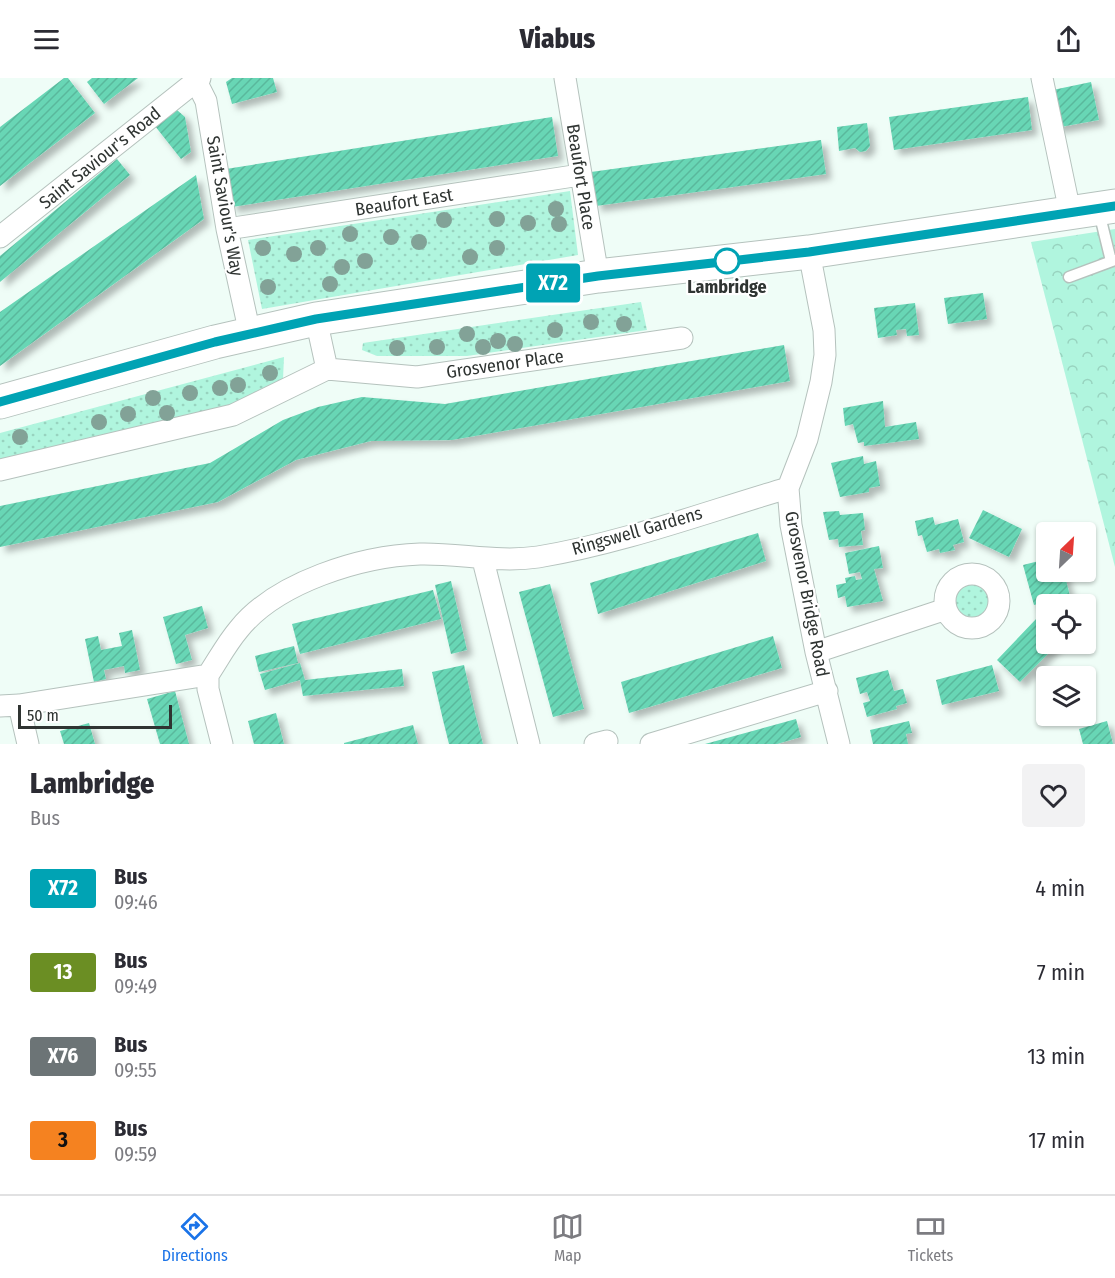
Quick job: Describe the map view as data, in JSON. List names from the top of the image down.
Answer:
{
  "streets": {
    "street": [
      "Saint Saviour's Road",
      "Beaufort Place",
      "Beaufort East",
      "Saint Saviour's Way",
      "Grosvenor Place",
      "Ringswell Gardens",
      "Grosvenor Bridge Road"
    ]
  },
  "crossings": [
    ["Saint Saviour's Road", "Saint Saviour's Way"],
    ["Beaufort Place", "Beaufort East"],
    ["Beaufort East", "Saint Saviour's Way"],
    ["Ringswell Gardens", "Grosvenor Bridge Road"]
  ],
  "places": ["Lambridge"],
  "lines": ["bus line X72"],
  "scale_bar": "50 m",
  "north": "top right",
  "page": {
    "header": "Viabus",
    "on_map": "X72",
    "scale": "50 m",
    "heading": ["Lambridge", "Bus"],
    "list": [
      {
        "mark": "X72",
        "name": "Bus",
        "note": "09:46",
        "value": "4 min"
      },
      {
        "mark": "13",
        "name": "Bus",
        "note": "09:49",
        "value": "7 min"
      },
      {
        "mark": "X76",
        "name": "Bus",
        "note": "09:55",
        "value": "13 min"
      },
      {
        "mark": "3",
        "name": "Bus",
        "note": "09:59",
        "value": "17 min"
      }
    ],
    "tabs": ["Directions", "Map", "Tickets"]
  }
}
